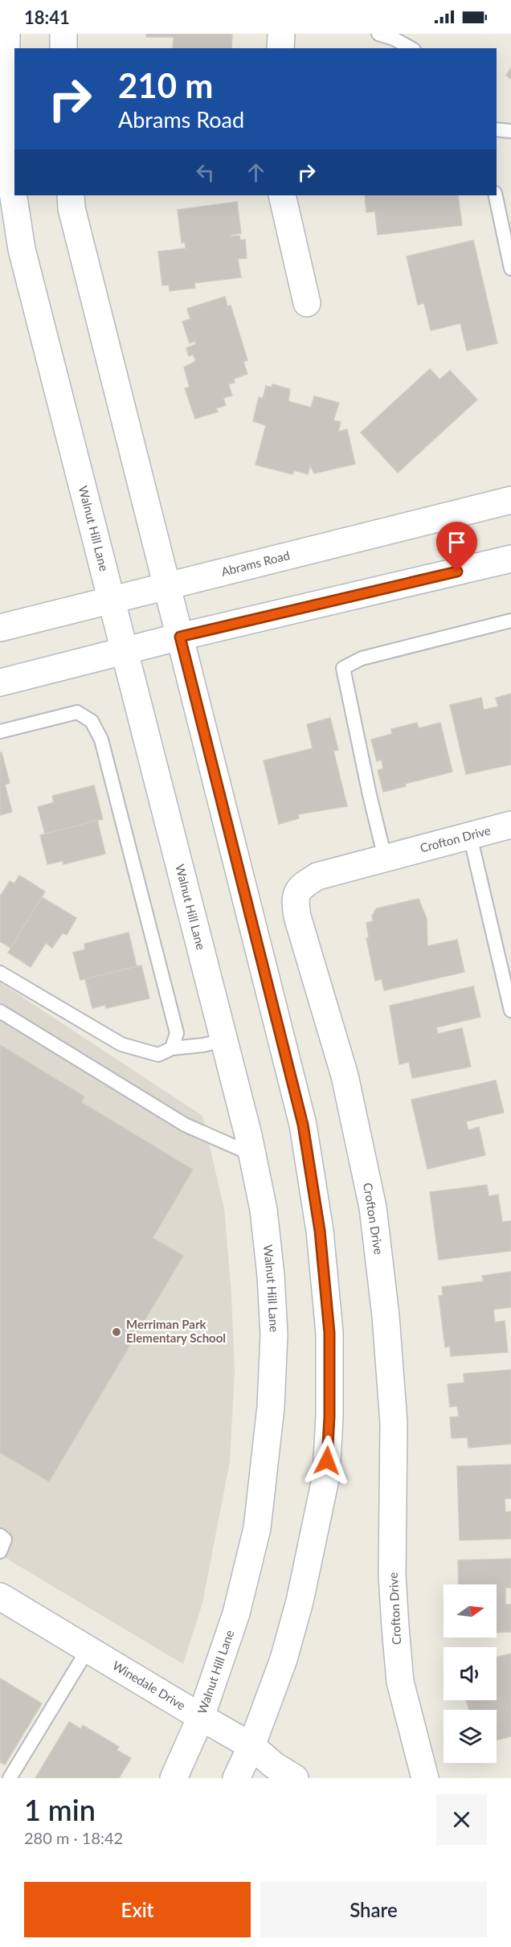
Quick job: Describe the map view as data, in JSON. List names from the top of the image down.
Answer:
{
  "streets": {
    "main road": [
      "Walnut Hill Lane",
      "Abrams Road",
      "Crofton Drive",
      "Winedale Drive"
    ]
  },
  "crossings": [
    ["Walnut Hill Lane", "Abrams Road"],
    ["Walnut Hill Lane", "Winedale Drive"]
  ],
  "places": ["Merriman Park Elementary School"],
  "north": "right",
  "page": {
    "status": "18:41",
    "turn": ["210 m", "Abrams Road"],
    "heading": ["1 min", "280 m · 18:42"],
    "buttons": ["Exit", "Share"]
  }
}
